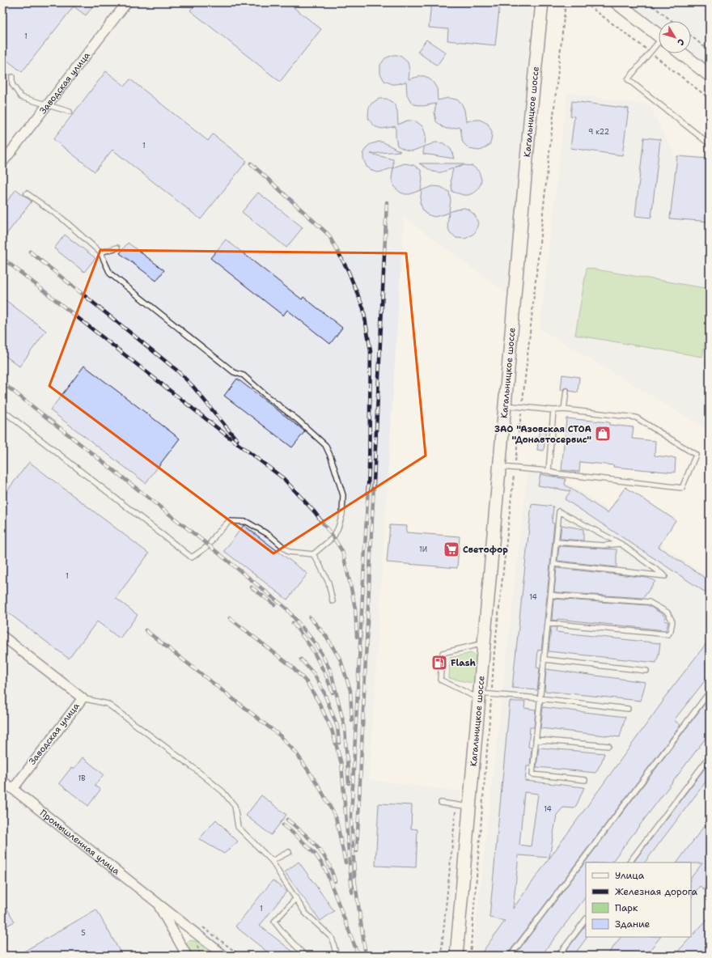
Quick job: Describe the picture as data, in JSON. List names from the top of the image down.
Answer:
{
  "streets": {
    "main road": ["Кагальницкое шоссе"],
    "street": ["Заводская улица", "Промышленная улица"]
  },
  "crossings": [
    ["Заводская улица", "Промышленная улица"]
  ],
  "places": {
    "shop": ["ЗАО \"Азовская СТОА \"Донавтосервис\""],
    "supermarket": ["Светофор"],
    "fuel station": ["Flash"]
  },
  "house_numbers": [
    "1",
    "9 к22",
    "1",
    "1И",
    "1",
    "14",
    "1В",
    "14",
    "1",
    "5"
  ],
  "legend": [
    "Улица",
    "Железная дорога",
    "Парк",
    "Здание"
  ],
  "north": "bottom right"
}
